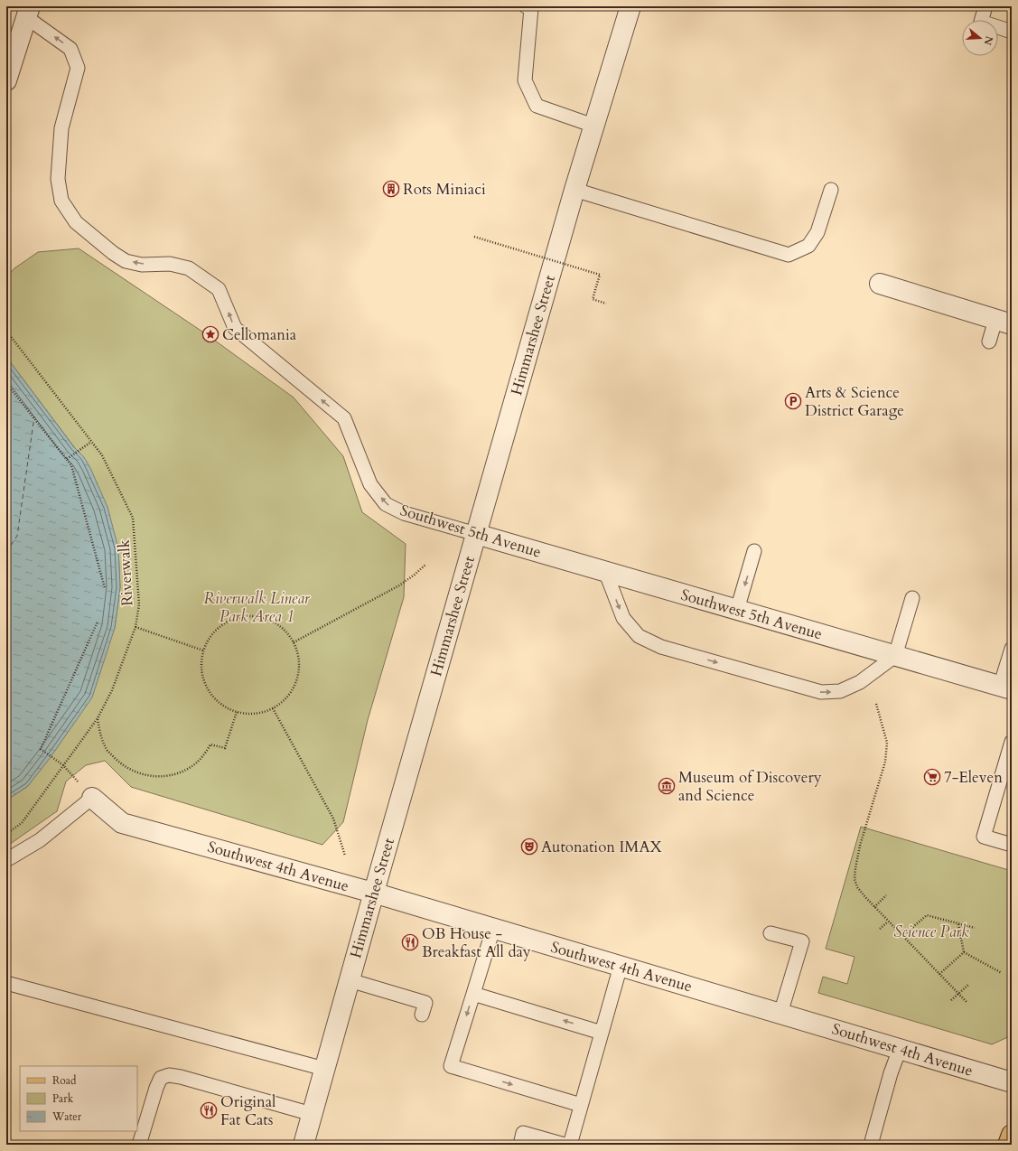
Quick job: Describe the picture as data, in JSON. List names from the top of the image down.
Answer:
{
  "streets": {
    "street": ["Himmarshee Street", "Southwest 5th Avenue", "Southwest 4th Avenue"],
    "path": ["Riverwalk"]
  },
  "crossings": [
    ["Himmarshee Street", "Southwest 5th Avenue"],
    ["Himmarshee Street", "Southwest 4th Avenue"]
  ],
  "one_way": ["Southwest 5th Avenue"],
  "parks": ["Riverwalk Linear Park Area 1", "Science Park"],
  "places": {
    "building": ["Rots Miniaci"],
    "place": ["Cellomania"],
    "parking": ["Arts & Science District Garage"],
    "supermarket": ["7-Eleven"],
    "museum": ["Museum of Discovery and Science"],
    "theatre": ["Autonation IMAX"],
    "restaurant": ["OB House - Breakfast All day", "Original Fat Cats"]
  },
  "legend": ["Road", "Park", "Water"],
  "north": "right"
}
